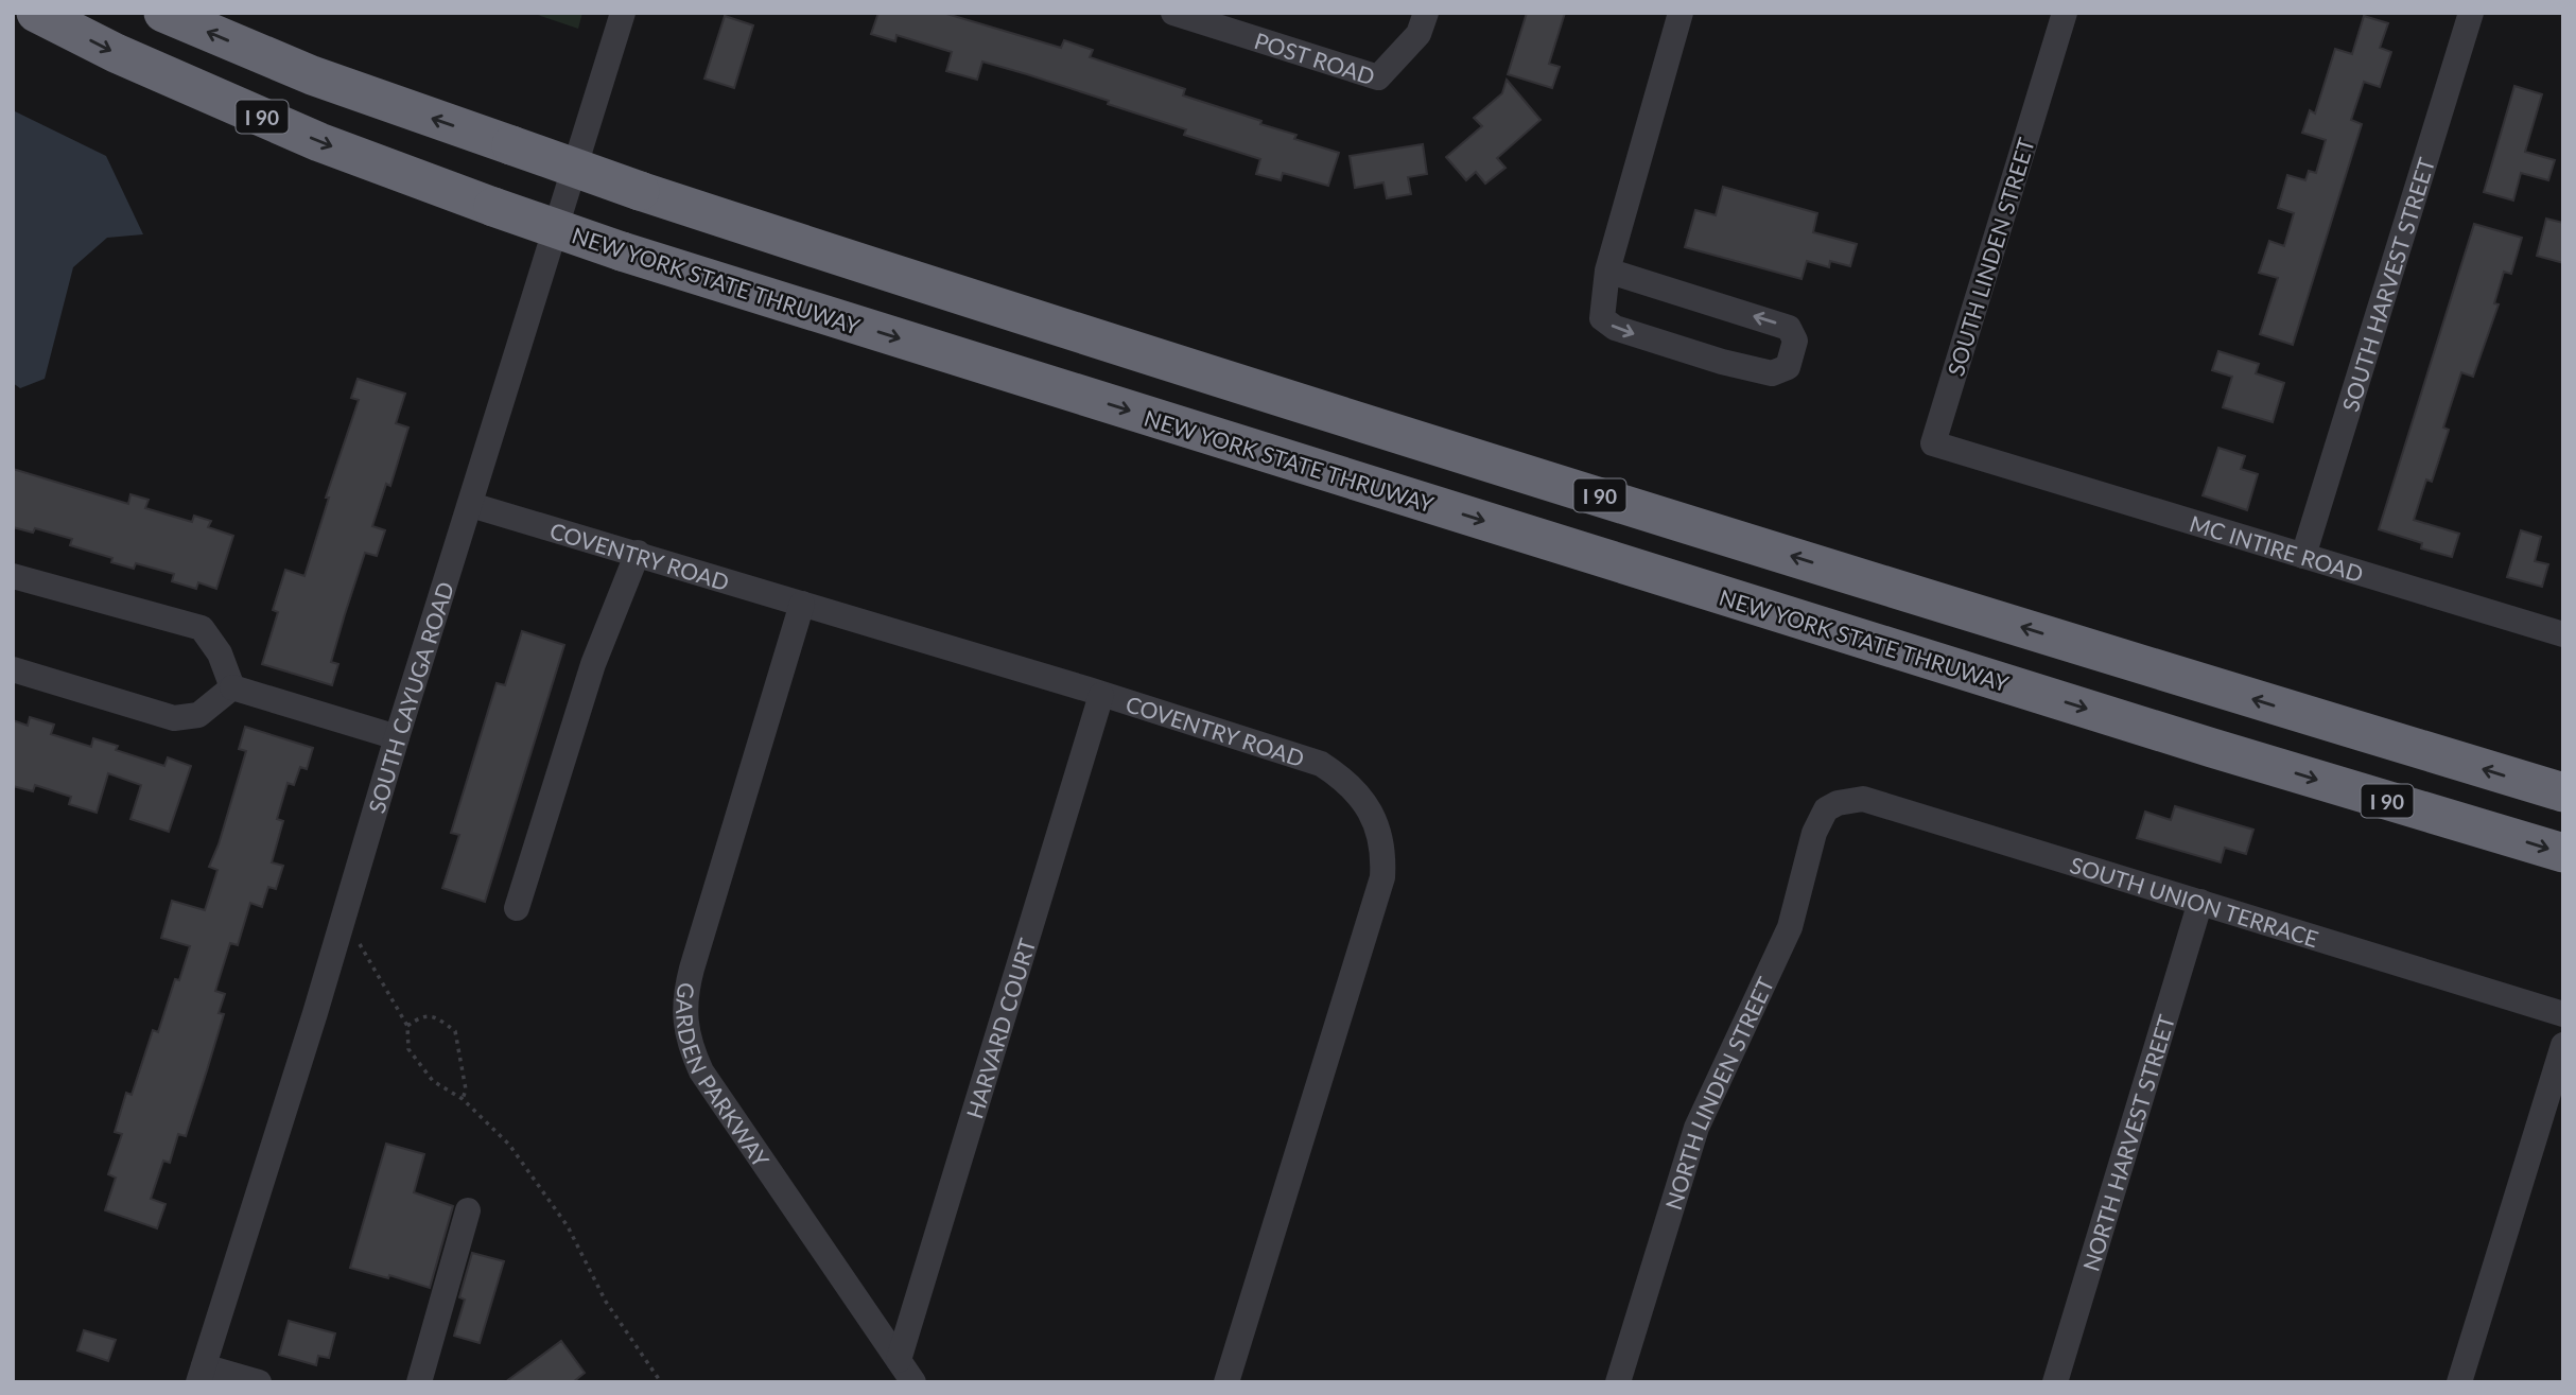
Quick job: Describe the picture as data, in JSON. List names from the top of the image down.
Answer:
{
  "streets": {
    "highway": ["I 90", "NEW YORK STATE THRUWAY"],
    "street": [
      "POST ROAD",
      "SOUTH LINDEN STREET",
      "SOUTH HARVEST STREET",
      "MC INTIRE ROAD",
      "COVENTRY ROAD",
      "SOUTH CAYUGA ROAD",
      "SOUTH UNION TERRACE",
      "HARVARD COURT",
      "GARDEN PARKWAY",
      "NORTH LINDEN STREET",
      "NORTH HARVEST STREET"
    ]
  },
  "crossings": [
    ["SOUTH LINDEN STREET", "MC INTIRE ROAD"],
    ["SOUTH HARVEST STREET", "MC INTIRE ROAD"],
    ["COVENTRY ROAD", "SOUTH CAYUGA ROAD"],
    ["COVENTRY ROAD", "HARVARD COURT"],
    ["COVENTRY ROAD", "GARDEN PARKWAY"],
    ["SOUTH UNION TERRACE", "NORTH LINDEN STREET"],
    ["SOUTH UNION TERRACE", "NORTH HARVEST STREET"],
    ["HARVARD COURT", "GARDEN PARKWAY"]
  ]
}
